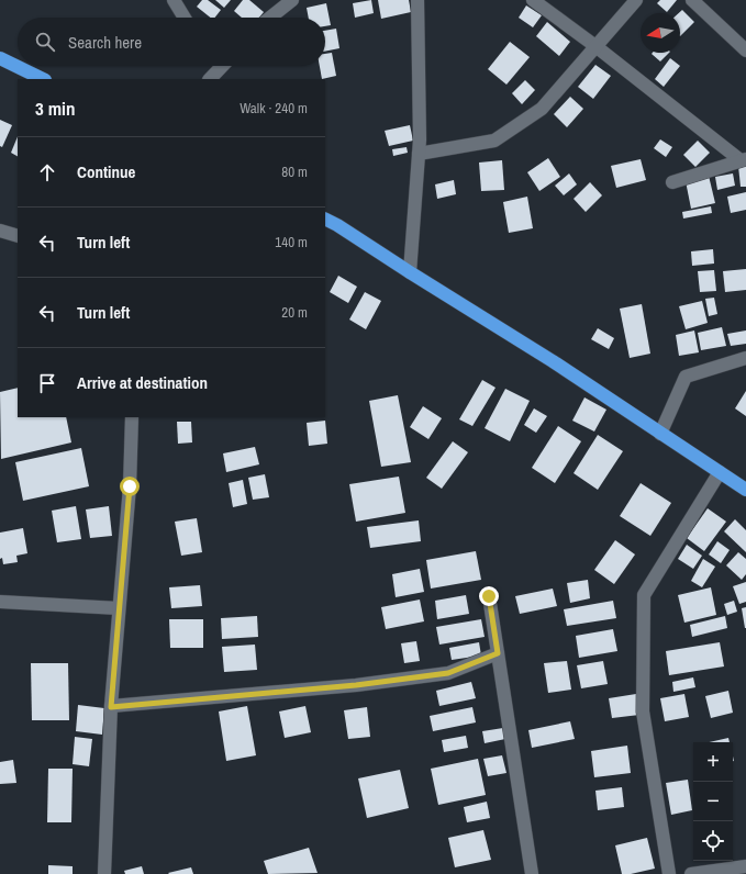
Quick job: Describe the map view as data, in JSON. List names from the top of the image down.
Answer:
{
  "north": "left",
  "page": {
    "search": "Search here",
    "heading": ["3 min", "Walk · 240 m"],
    "list": [
      ["Continue", "80 m"],
      ["Turn left", "140 m"],
      ["Turn left", "20 m"],
      "Arrive at destination"
    ],
    "map_buttons": ["+", "−"]
  }
}
